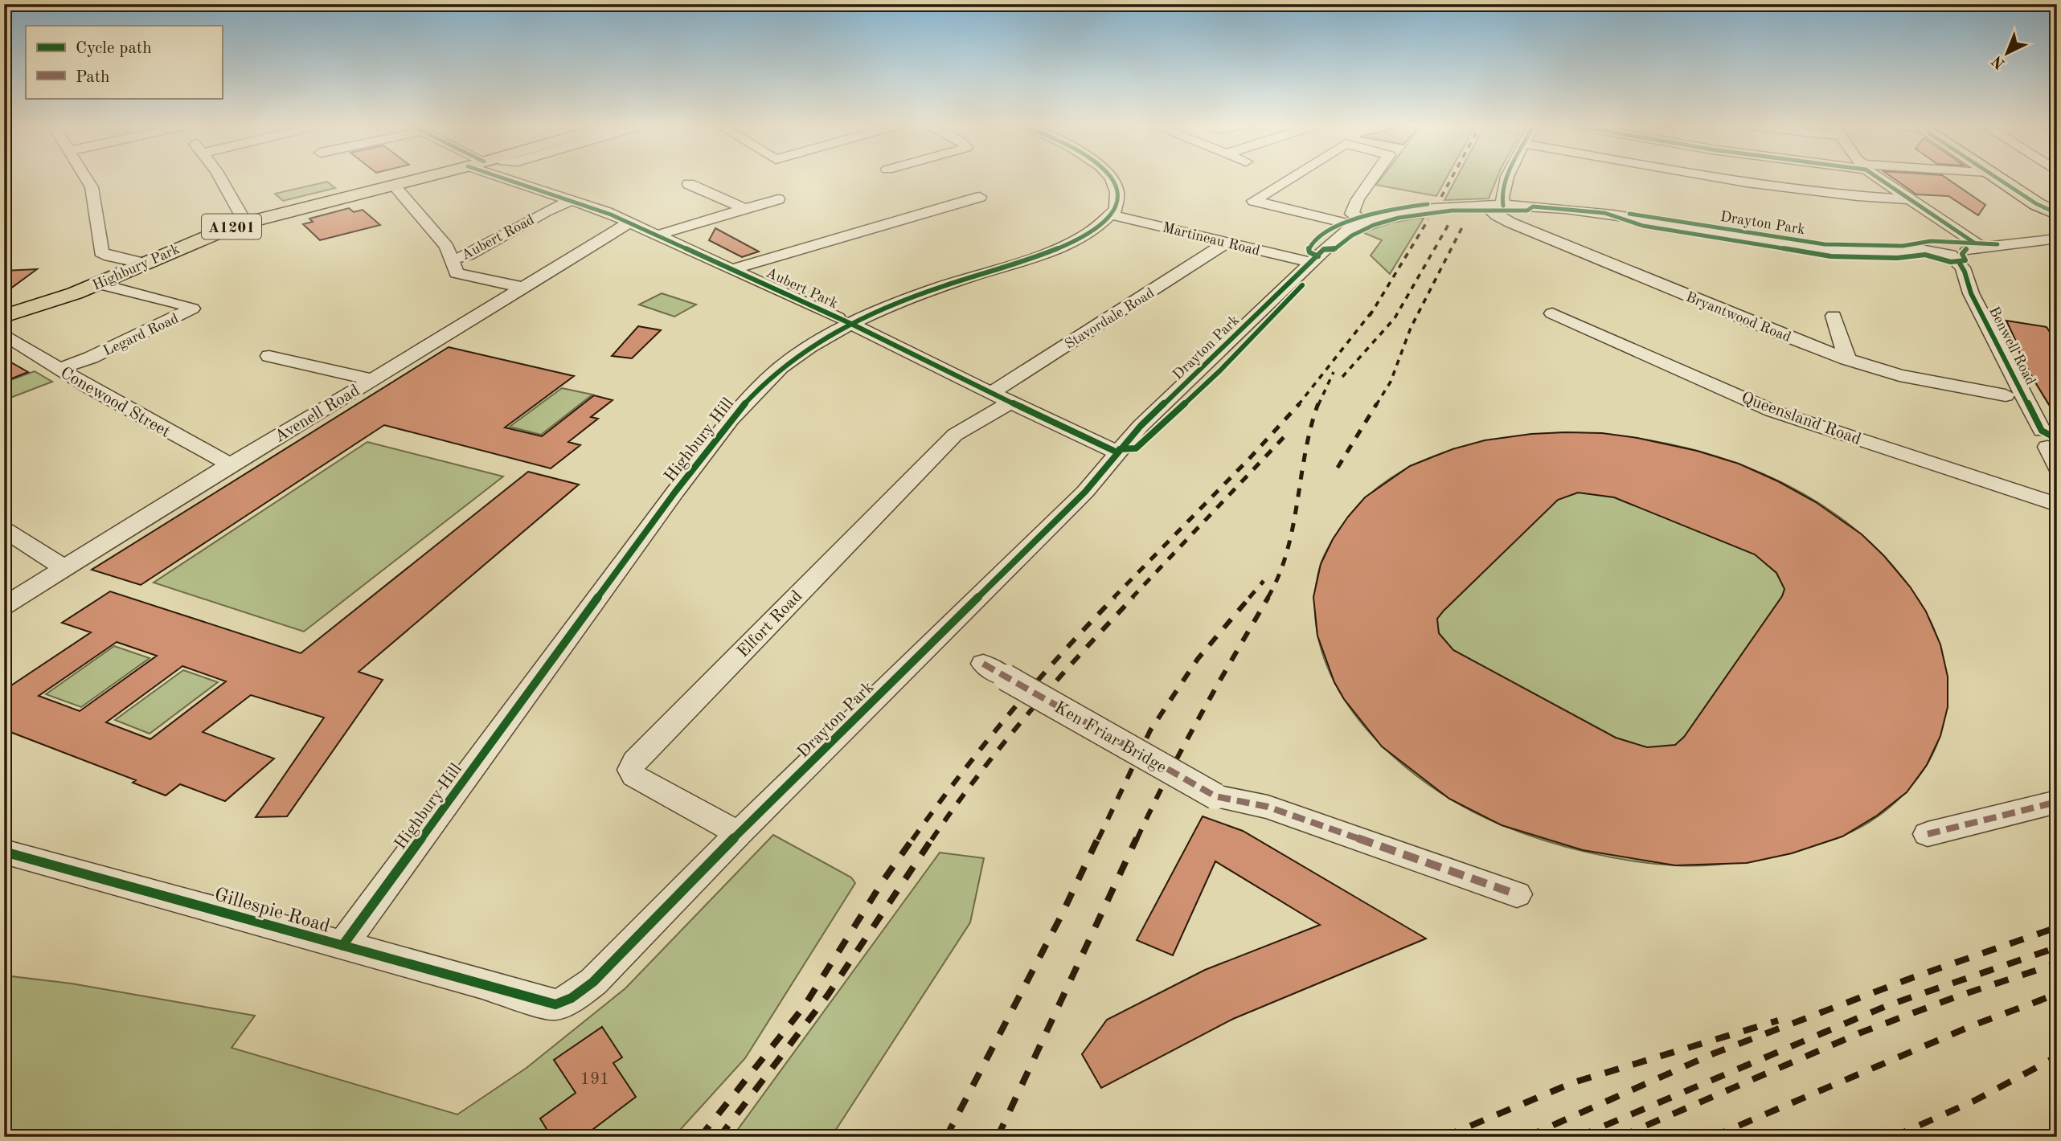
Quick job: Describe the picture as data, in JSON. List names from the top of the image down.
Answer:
{
  "streets": {
    "main road": ["A1201", "Highbury Park"],
    "street": [
      "Drayton Park",
      "Aubert Road",
      "Martineau Road",
      "Aubert Park",
      "Bryantwood Road",
      "Stavordale Road",
      "Legard Road",
      "Benwell Road",
      "Conewood Street",
      "Avenell Road",
      "Queensland Road",
      "Highbury Hill",
      "Elfort Road",
      "Ken Friar Bridge",
      "Gillespie Road"
    ]
  },
  "crossings": [
    ["Drayton Park", "Martineau Road"],
    ["Drayton Park", "Aubert Park"],
    ["Drayton Park", "Bryantwood Road"],
    ["Drayton Park", "Benwell Road"],
    ["Drayton Park", "Elfort Road"],
    ["Drayton Park", "Gillespie Road"],
    ["Aubert Road", "Aubert Park"],
    ["Martineau Road", "Stavordale Road"],
    ["Martineau Road", "Highbury Hill"],
    ["Highbury Park", "Legard Road"],
    ["Aubert Park", "Stavordale Road"],
    ["Aubert Park", "Avenell Road"],
    ["Aubert Park", "Highbury Hill"],
    ["Aubert Park", "Elfort Road"],
    ["Stavordale Road", "Elfort Road"],
    ["Legard Road", "Conewood Street"],
    ["Conewood Street", "Avenell Road"],
    ["Highbury Hill", "Gillespie Road"]
  ],
  "house_numbers": ["191"],
  "legend": ["Cycle path", "Path"],
  "north": "bottom left"
}
